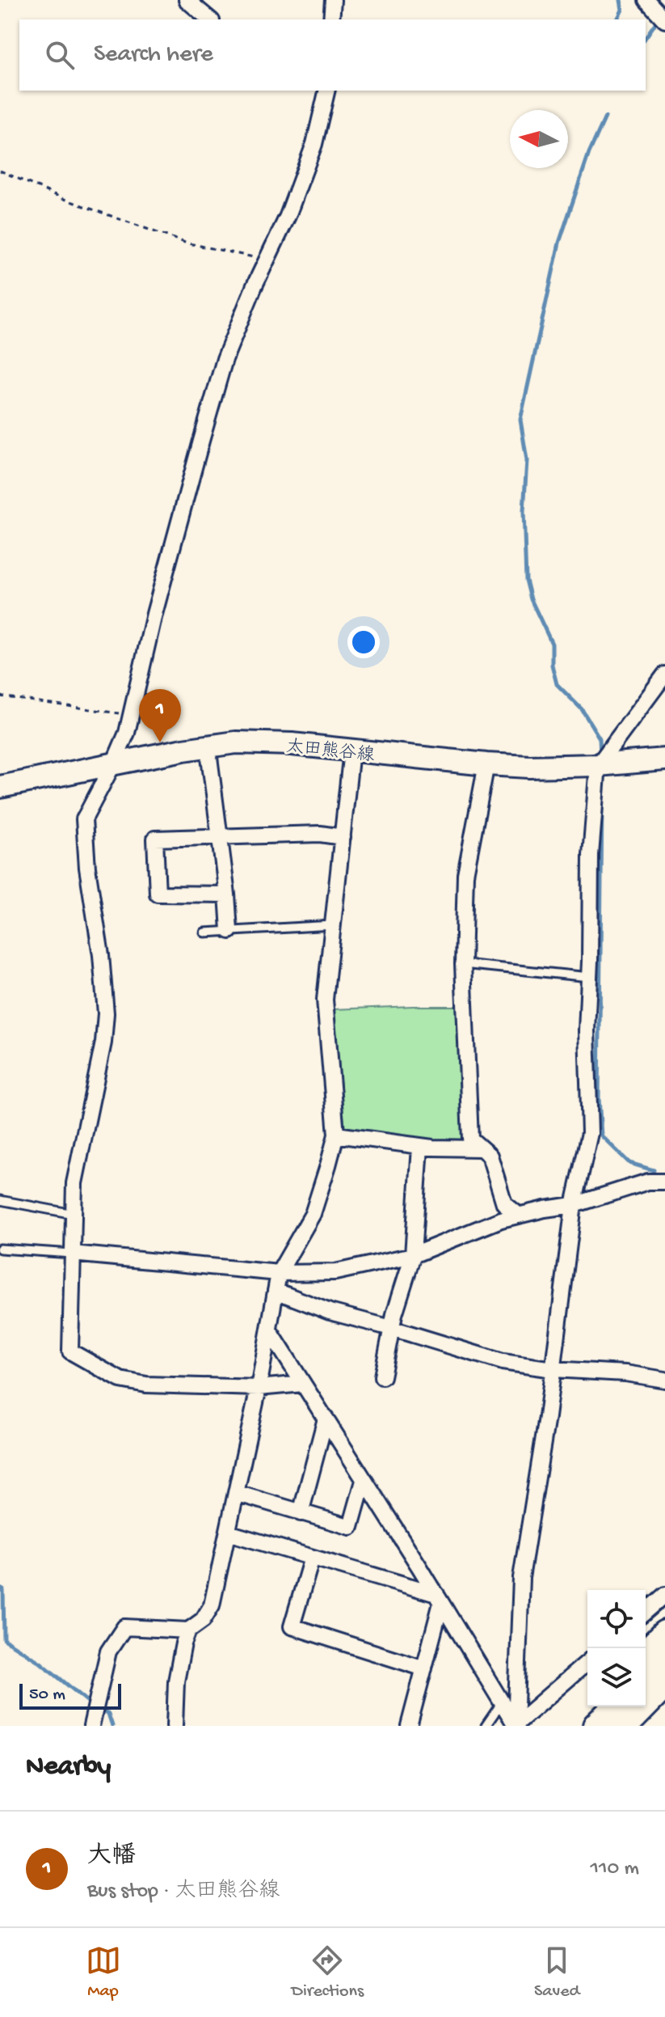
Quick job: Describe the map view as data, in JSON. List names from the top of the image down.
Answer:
{
  "streets": {
    "main road": ["太田熊谷線"]
  },
  "scale_bar": "50 m",
  "north": "left",
  "page": {
    "search": "Search here",
    "pins": "1",
    "scale": "50 m",
    "heading": "Nearby",
    "list": [
      {
        "mark": "1",
        "name": "大幡",
        "note": "Bus stop · 太田熊谷線",
        "value": "110 m"
      }
    ],
    "nav": ["Map", "Directions", "Saved"]
  }
}
